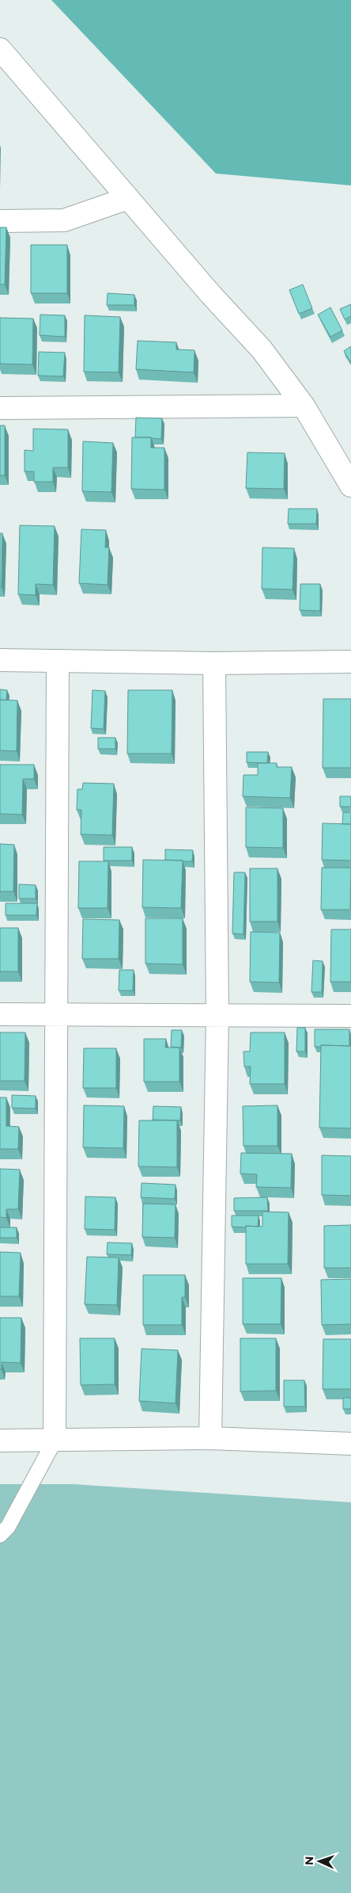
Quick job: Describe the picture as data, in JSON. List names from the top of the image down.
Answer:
{
  "north": "left"
}
